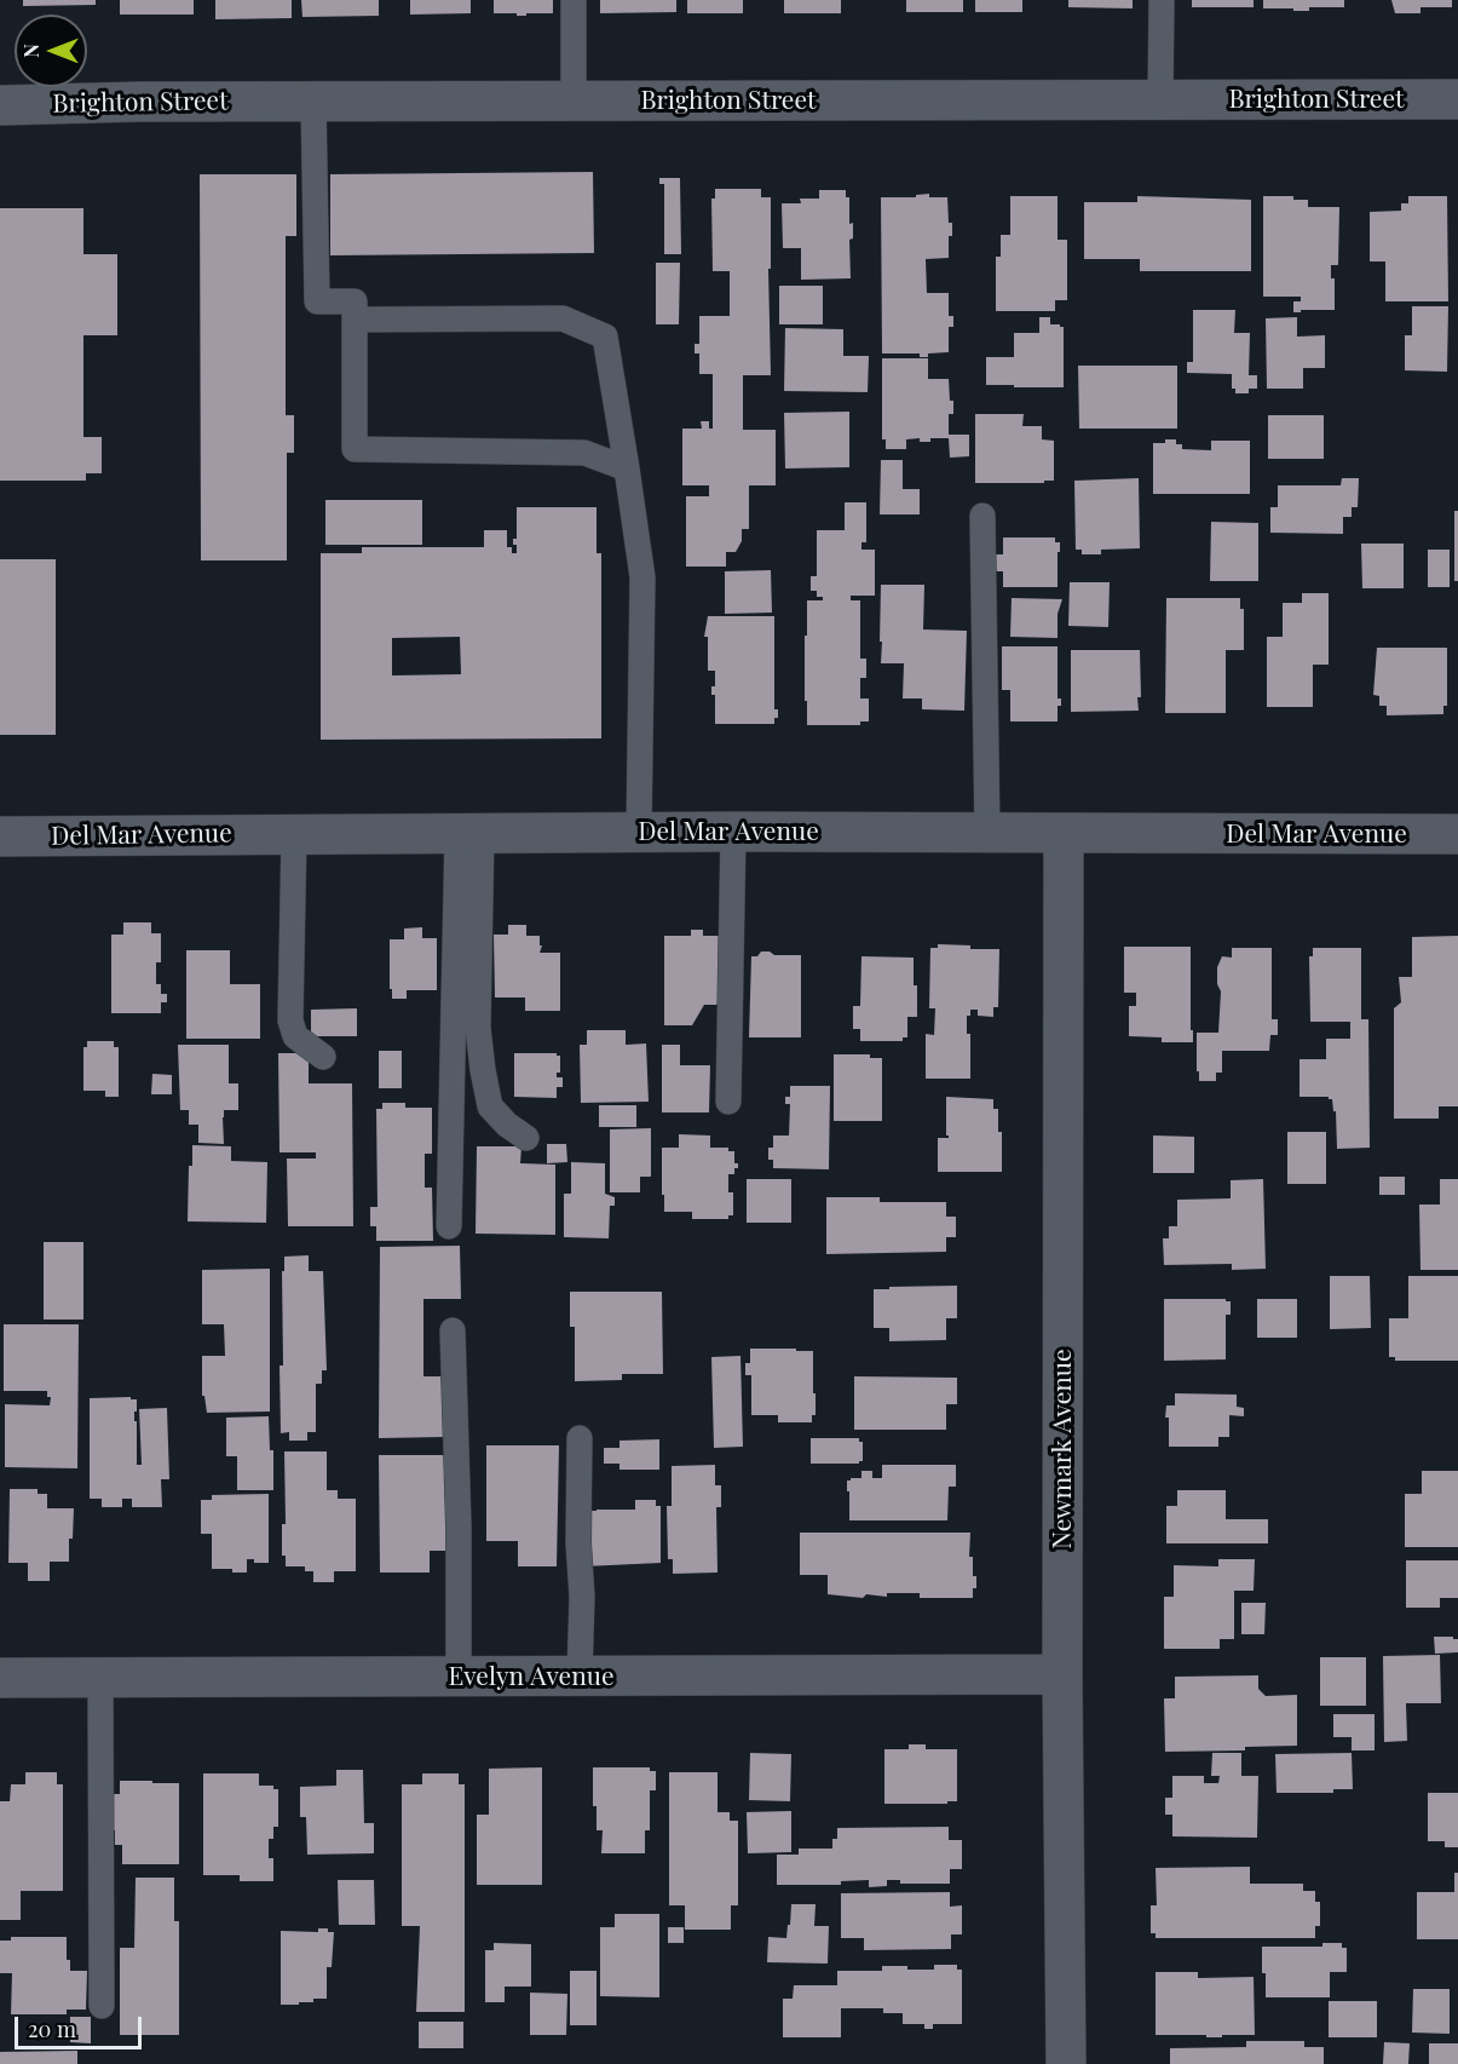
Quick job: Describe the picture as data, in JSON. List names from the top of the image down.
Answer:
{
  "streets": {
    "street": [
      "Brighton Street",
      "Del Mar Avenue",
      "Newmark Avenue",
      "Evelyn Avenue"
    ]
  },
  "crossings": [
    ["Del Mar Avenue", "Newmark Avenue"],
    ["Newmark Avenue", "Evelyn Avenue"]
  ],
  "scale_bar": "20 m",
  "north": "left"
}
